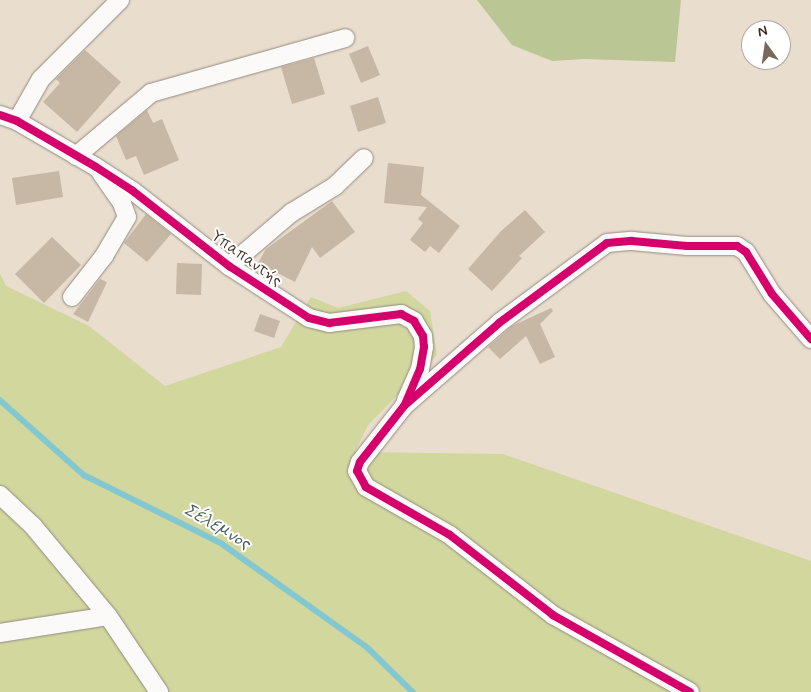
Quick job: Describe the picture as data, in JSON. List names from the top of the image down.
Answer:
{
  "streets": {
    "street": ["Υπαπαντής"]
  },
  "water": ["Σέλεμνος"],
  "north": "top"
}
